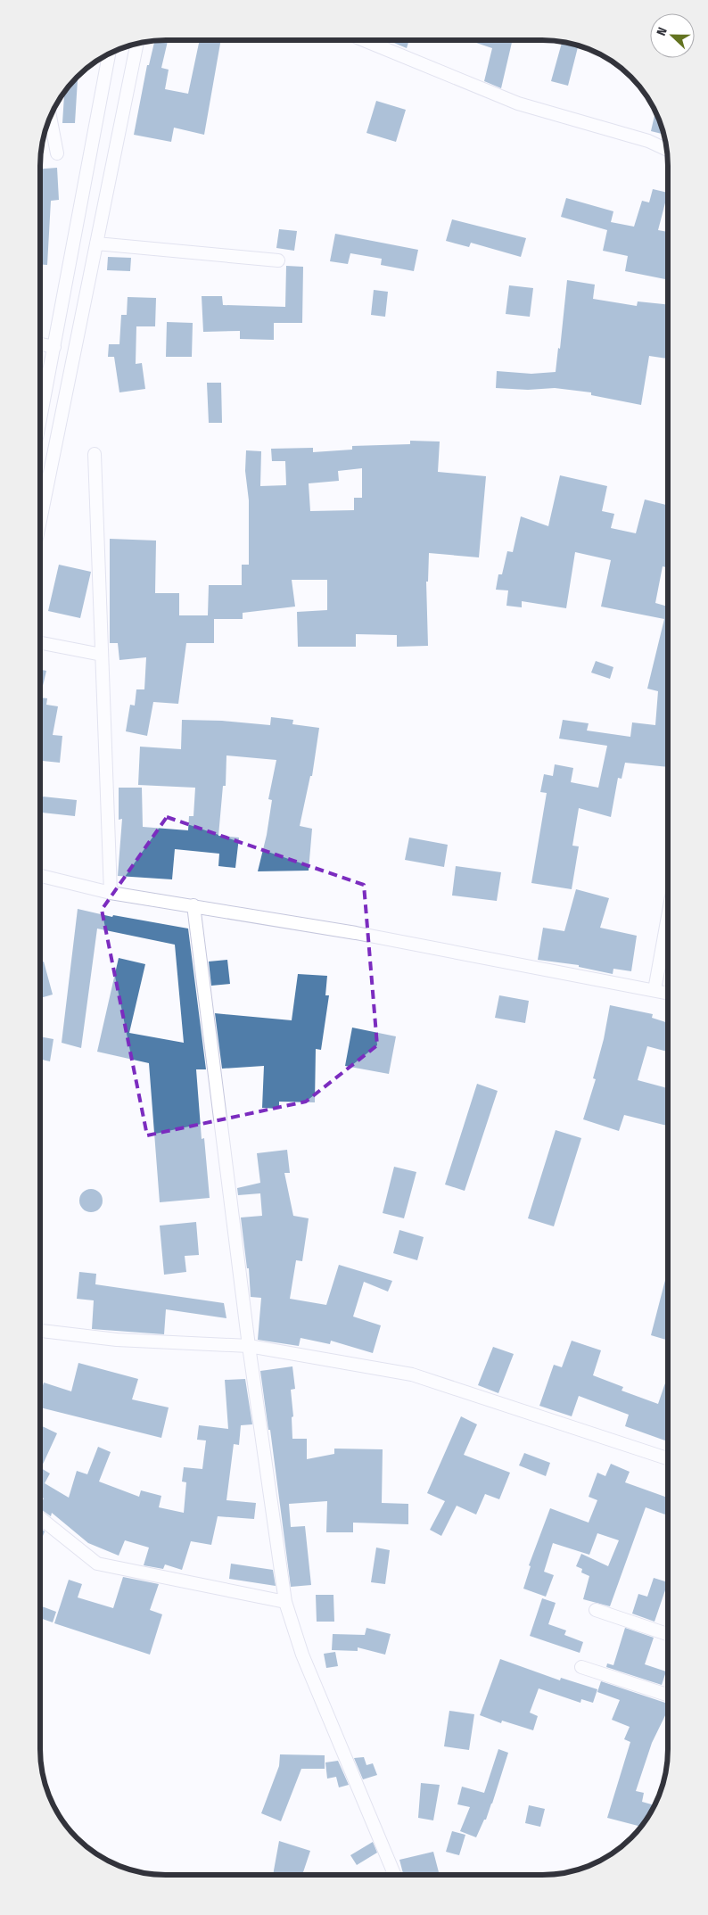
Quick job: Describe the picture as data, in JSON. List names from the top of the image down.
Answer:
{
  "north": "left"
}
